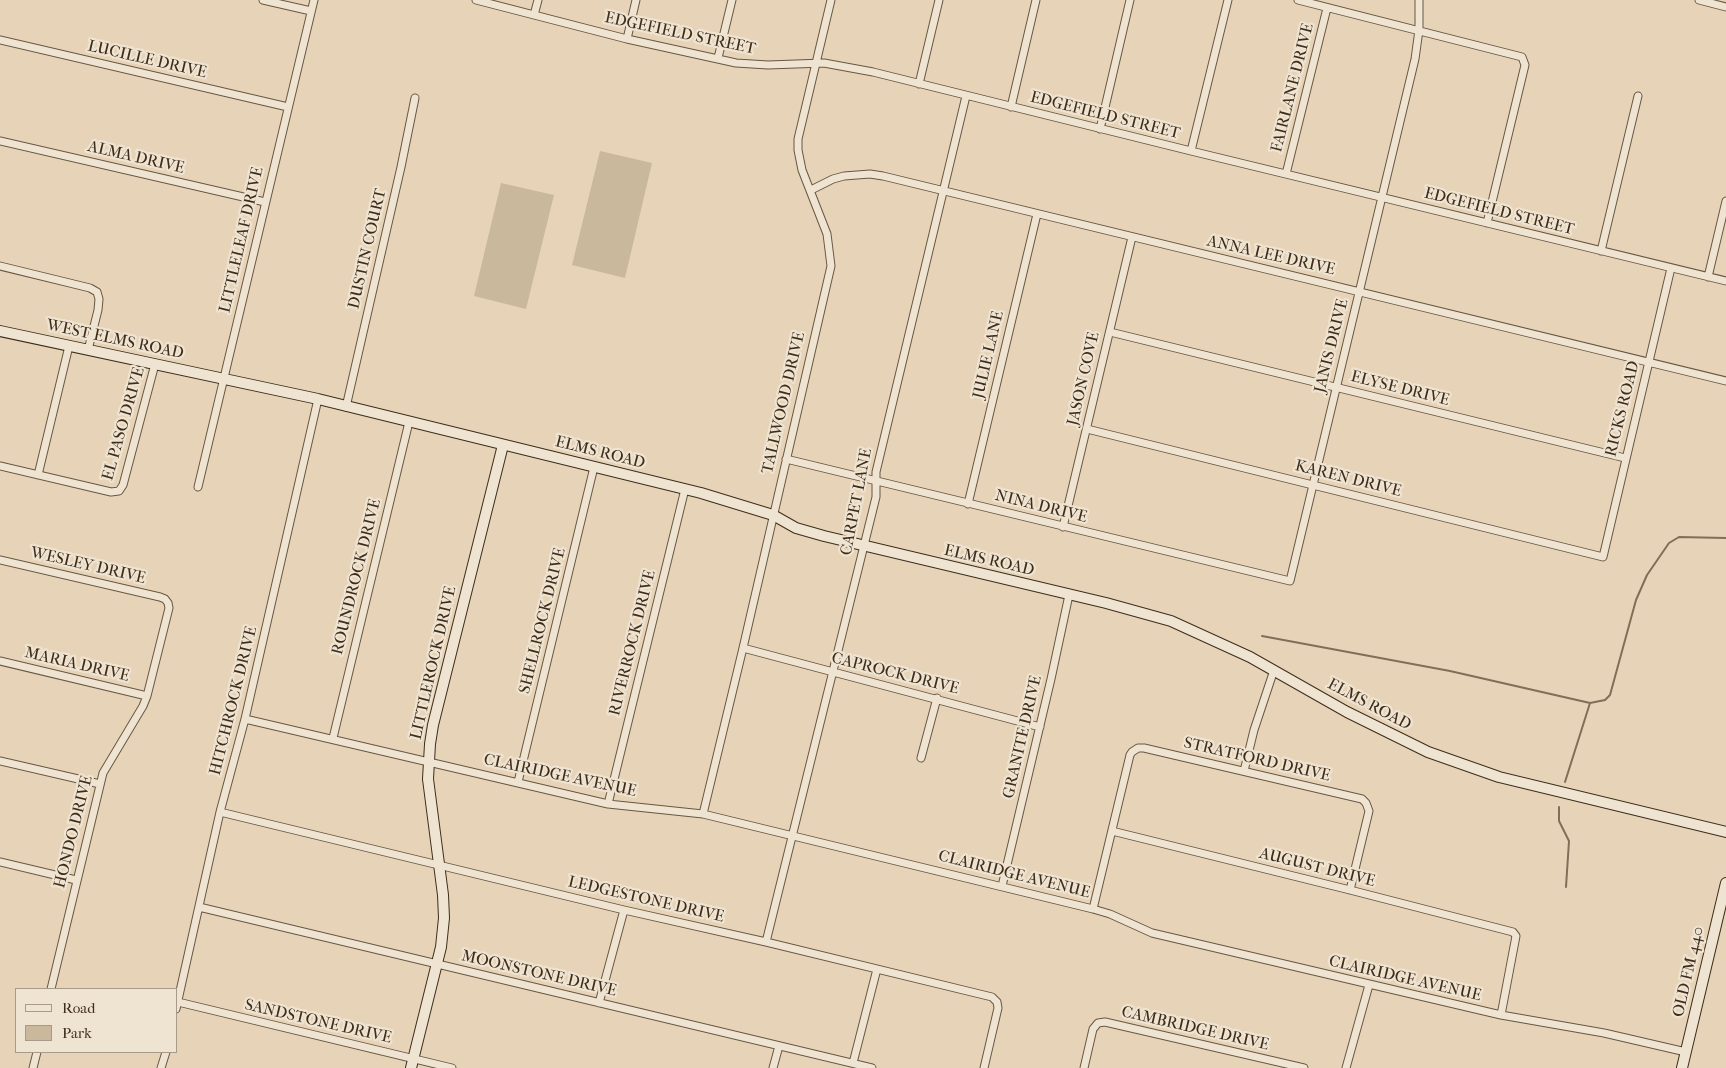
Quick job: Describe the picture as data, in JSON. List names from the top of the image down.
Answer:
{
  "streets": {
    "main road": [
      "WEST ELMS ROAD",
      "ELMS ROAD",
      "LITTLEROCK DRIVE",
      "OLD FM 440"
    ],
    "street": [
      "EDGEFIELD STREET",
      "LUCILLE DRIVE",
      "FAIRLANE DRIVE",
      "ALMA DRIVE",
      "LITTLELEAF DRIVE",
      "DUSTIN COURT",
      "ANNA LEE DRIVE",
      "JANIS DRIVE",
      "JULIE LANE",
      "JASON COVE",
      "ELYSE DRIVE",
      "TALLWOOD DRIVE",
      "RICKS ROAD",
      "EL PASO DRIVE",
      "KAREN DRIVE",
      "CARPET LANE",
      "NINA DRIVE",
      "WESLEY DRIVE",
      "ROUNDROCK DRIVE",
      "SHELLROCK DRIVE",
      "RIVERROCK DRIVE",
      "MARIA DRIVE",
      "CAPROCK DRIVE",
      "HITCHROCK DRIVE",
      "GRANITE DRIVE",
      "STRATFORD DRIVE",
      "CLAIRIDGE AVENUE",
      "HONDO DRIVE",
      "AUGUST DRIVE",
      "LEDGESTONE DRIVE",
      "MOONSTONE DRIVE",
      "SANDSTONE DRIVE",
      "CAMBRIDGE DRIVE"
    ]
  },
  "crossings": [
    ["EDGEFIELD STREET", "FAIRLANE DRIVE"],
    ["EDGEFIELD STREET", "JANIS DRIVE"],
    ["EDGEFIELD STREET", "TALLWOOD DRIVE"],
    ["EDGEFIELD STREET", "RICKS ROAD"],
    ["EDGEFIELD STREET", "CARPET LANE"],
    ["LUCILLE DRIVE", "LITTLELEAF DRIVE"],
    ["ALMA DRIVE", "LITTLELEAF DRIVE"],
    ["LITTLELEAF DRIVE", "WEST ELMS ROAD"],
    ["LITTLELEAF DRIVE", "ELMS ROAD"],
    ["DUSTIN COURT", "ELMS ROAD"],
    ["ANNA LEE DRIVE", "JANIS DRIVE"],
    ["ANNA LEE DRIVE", "JULIE LANE"],
    ["ANNA LEE DRIVE", "JASON COVE"],
    ["ANNA LEE DRIVE", "TALLWOOD DRIVE"],
    ["ANNA LEE DRIVE", "RICKS ROAD"],
    ["ANNA LEE DRIVE", "CARPET LANE"],
    ["WEST ELMS ROAD", "EL PASO DRIVE"],
    ["WEST ELMS ROAD", "ELMS ROAD"],
    ["JANIS DRIVE", "ELYSE DRIVE"],
    ["JANIS DRIVE", "KAREN DRIVE"],
    ["JANIS DRIVE", "NINA DRIVE"],
    ["JULIE LANE", "NINA DRIVE"],
    ["JASON COVE", "ELYSE DRIVE"],
    ["JASON COVE", "KAREN DRIVE"],
    ["JASON COVE", "NINA DRIVE"],
    ["ELYSE DRIVE", "RICKS ROAD"],
    ["TALLWOOD DRIVE", "ELMS ROAD"],
    ["TALLWOOD DRIVE", "NINA DRIVE"],
    ["TALLWOOD DRIVE", "CAPROCK DRIVE"],
    ["TALLWOOD DRIVE", "CLAIRIDGE AVENUE"],
    ["RICKS ROAD", "KAREN DRIVE"],
    ["ELMS ROAD", "CARPET LANE"],
    ["ELMS ROAD", "ROUNDROCK DRIVE"],
    ["ELMS ROAD", "SHELLROCK DRIVE"],
    ["ELMS ROAD", "RIVERROCK DRIVE"],
    ["ELMS ROAD", "LITTLEROCK DRIVE"],
    ["ELMS ROAD", "HITCHROCK DRIVE"],
    ["ELMS ROAD", "GRANITE DRIVE"],
    ["CARPET LANE", "NINA DRIVE"],
    ["CARPET LANE", "CAPROCK DRIVE"],
    ["CARPET LANE", "CLAIRIDGE AVENUE"],
    ["CARPET LANE", "LEDGESTONE DRIVE"],
    ["WESLEY DRIVE", "HONDO DRIVE"],
    ["ROUNDROCK DRIVE", "CLAIRIDGE AVENUE"],
    ["SHELLROCK DRIVE", "CLAIRIDGE AVENUE"],
    ["RIVERROCK DRIVE", "CLAIRIDGE AVENUE"],
    ["LITTLEROCK DRIVE", "CLAIRIDGE AVENUE"],
    ["LITTLEROCK DRIVE", "LEDGESTONE DRIVE"],
    ["LITTLEROCK DRIVE", "MOONSTONE DRIVE"],
    ["LITTLEROCK DRIVE", "SANDSTONE DRIVE"],
    ["MARIA DRIVE", "HONDO DRIVE"],
    ["CAPROCK DRIVE", "GRANITE DRIVE"],
    ["HITCHROCK DRIVE", "LEDGESTONE DRIVE"],
    ["HITCHROCK DRIVE", "MOONSTONE DRIVE"],
    ["GRANITE DRIVE", "CLAIRIDGE AVENUE"],
    ["STRATFORD DRIVE", "AUGUST DRIVE"],
    ["CLAIRIDGE AVENUE", "AUGUST DRIVE"],
    ["CLAIRIDGE AVENUE", "OLD FM 440"]
  ],
  "legend": ["Road", "Park"]
}
